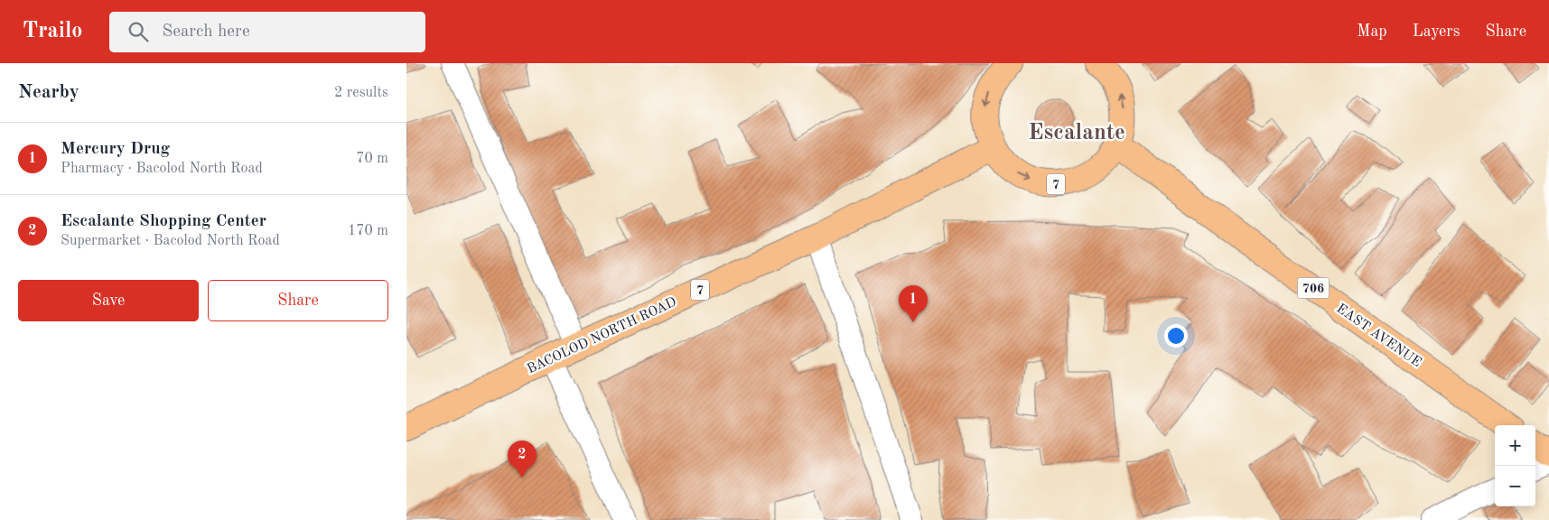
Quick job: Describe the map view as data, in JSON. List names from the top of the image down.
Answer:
{
  "streets": {
    "main road": [
      "7",
      "706",
      "BACOLOD NORTH ROAD",
      "EAST AVENUE"
    ]
  },
  "crossings": [
    ["7", "BACOLOD NORTH ROAD"],
    ["7", "EAST AVENUE"]
  ],
  "districts": ["Escalante"],
  "page": {
    "header": "Trailo",
    "search": "Search here",
    "nav": ["Map", "Layers", "Share"],
    "heading": ["Nearby", "2 results"],
    "list": [
      {
        "mark": "1",
        "name": "Mercury Drug",
        "note": "Pharmacy · Bacolod North Road",
        "value": "70 m"
      },
      {
        "mark": "2",
        "name": "Escalante Shopping Center",
        "note": "Supermarket · Bacolod North Road",
        "value": "170 m"
      }
    ],
    "buttons": ["Save", "Share"],
    "pins": ["1", "2"],
    "map_buttons": ["+", "−"]
  }
}
